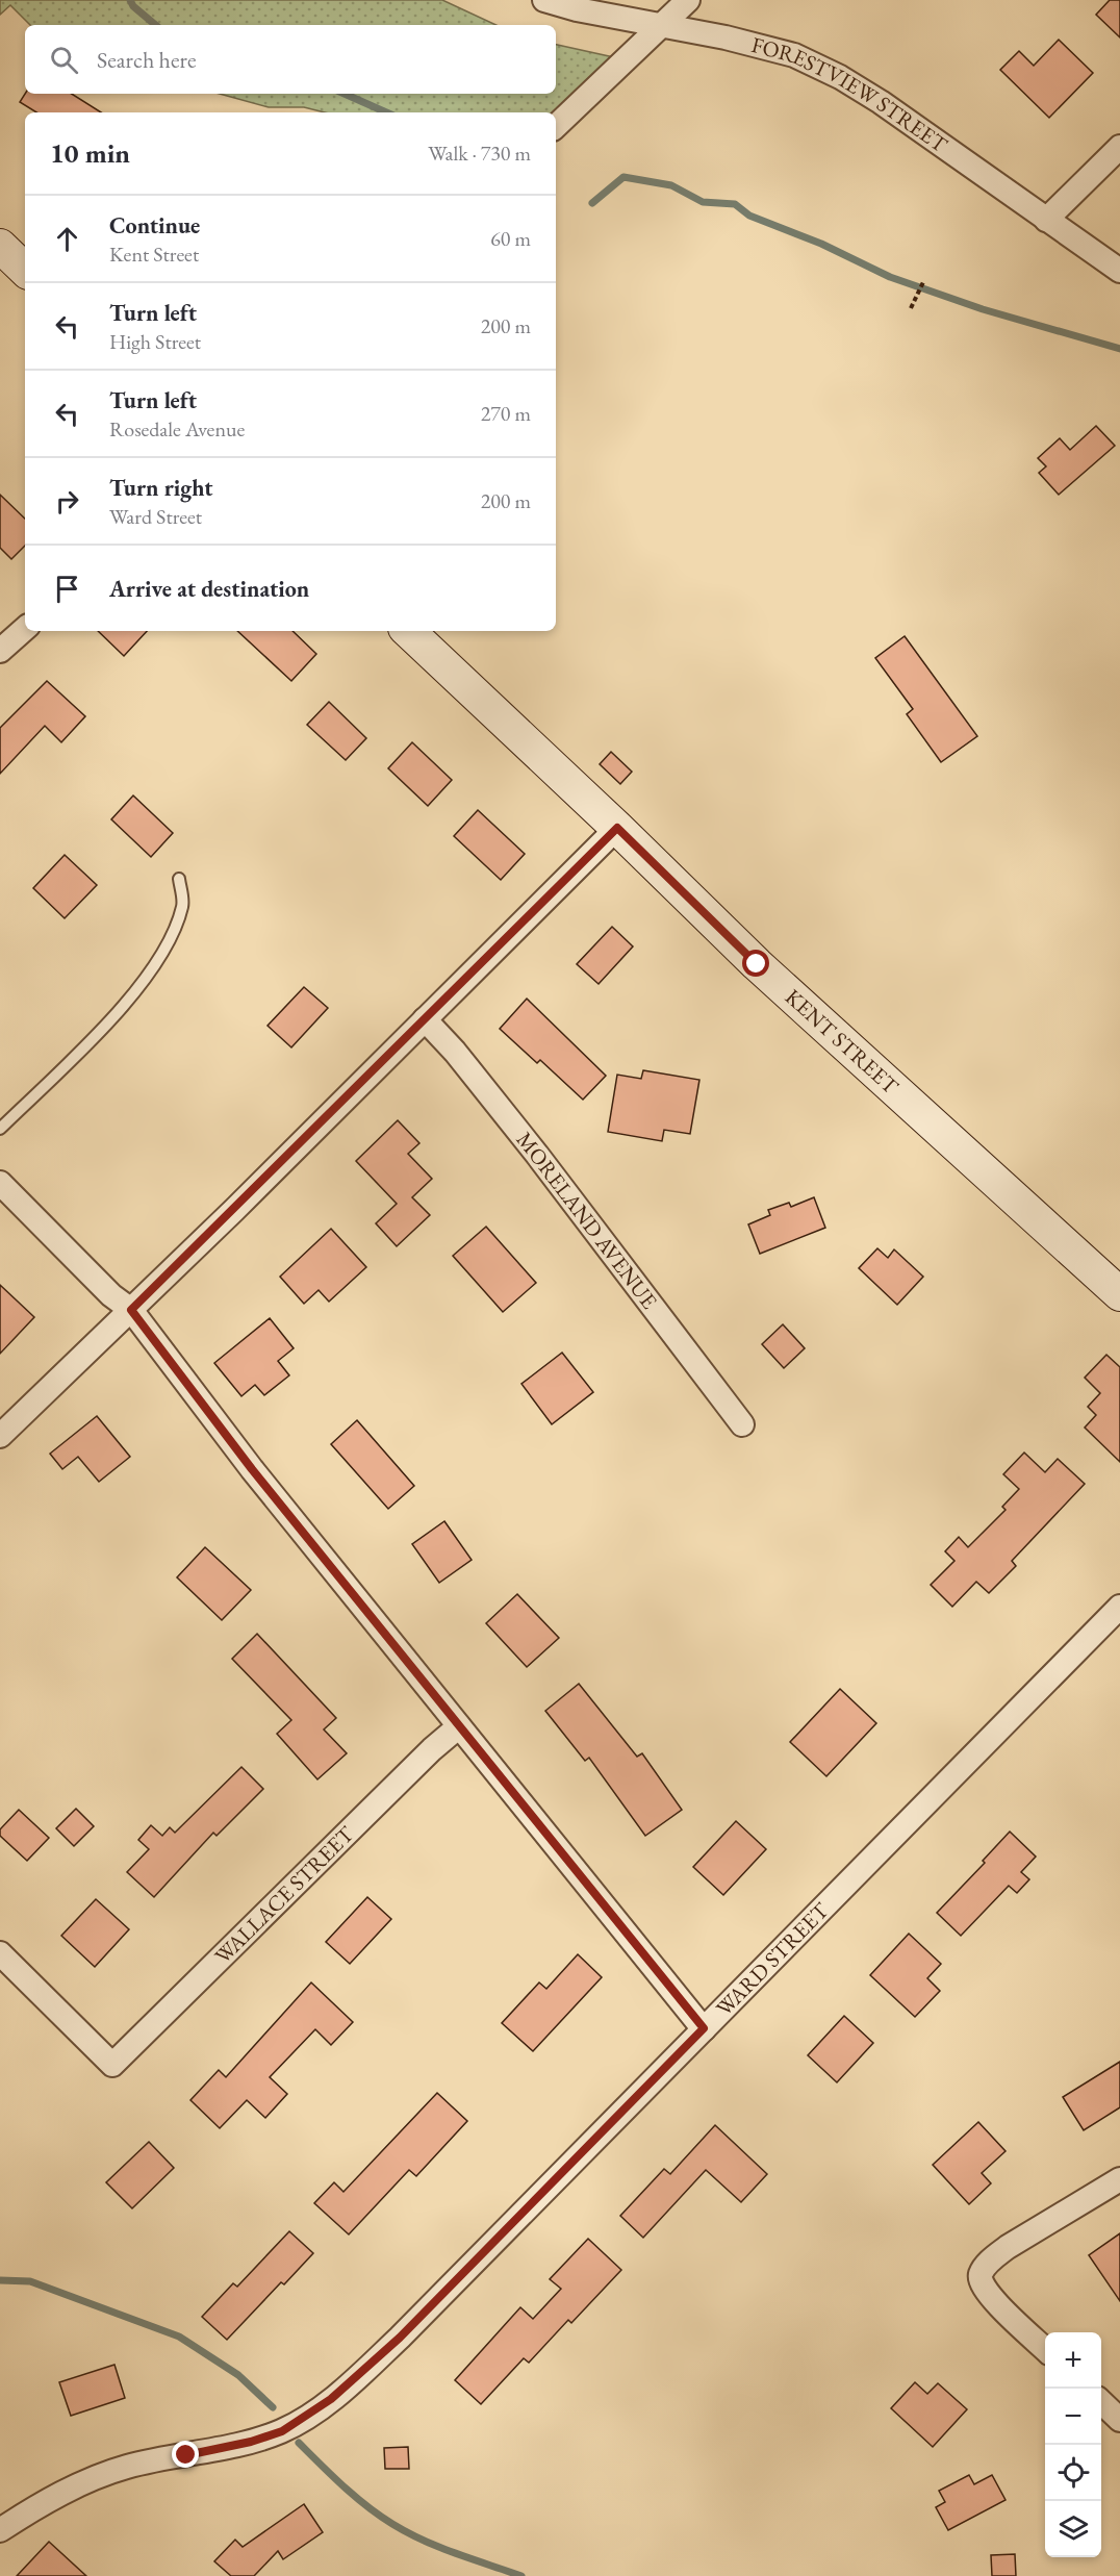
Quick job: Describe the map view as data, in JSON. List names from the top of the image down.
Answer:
{
  "streets": {
    "street": [
      "FORESTVIEW STREET",
      "KENT STREET",
      "MORELAND AVENUE",
      "WALLACE STREET",
      "WARD STREET"
    ]
  },
  "page": {
    "search": "Search here",
    "heading": ["10 min", "Walk · 730 m"],
    "list": [
      ["Continue", "Kent Street", "60 m"],
      ["Turn left", "High Street", "200 m"],
      ["Turn left", "Rosedale Avenue", "270 m"],
      ["Turn right", "Ward Street", "200 m"],
      "Arrive at destination"
    ],
    "map_buttons": ["+", "−"]
  }
}
